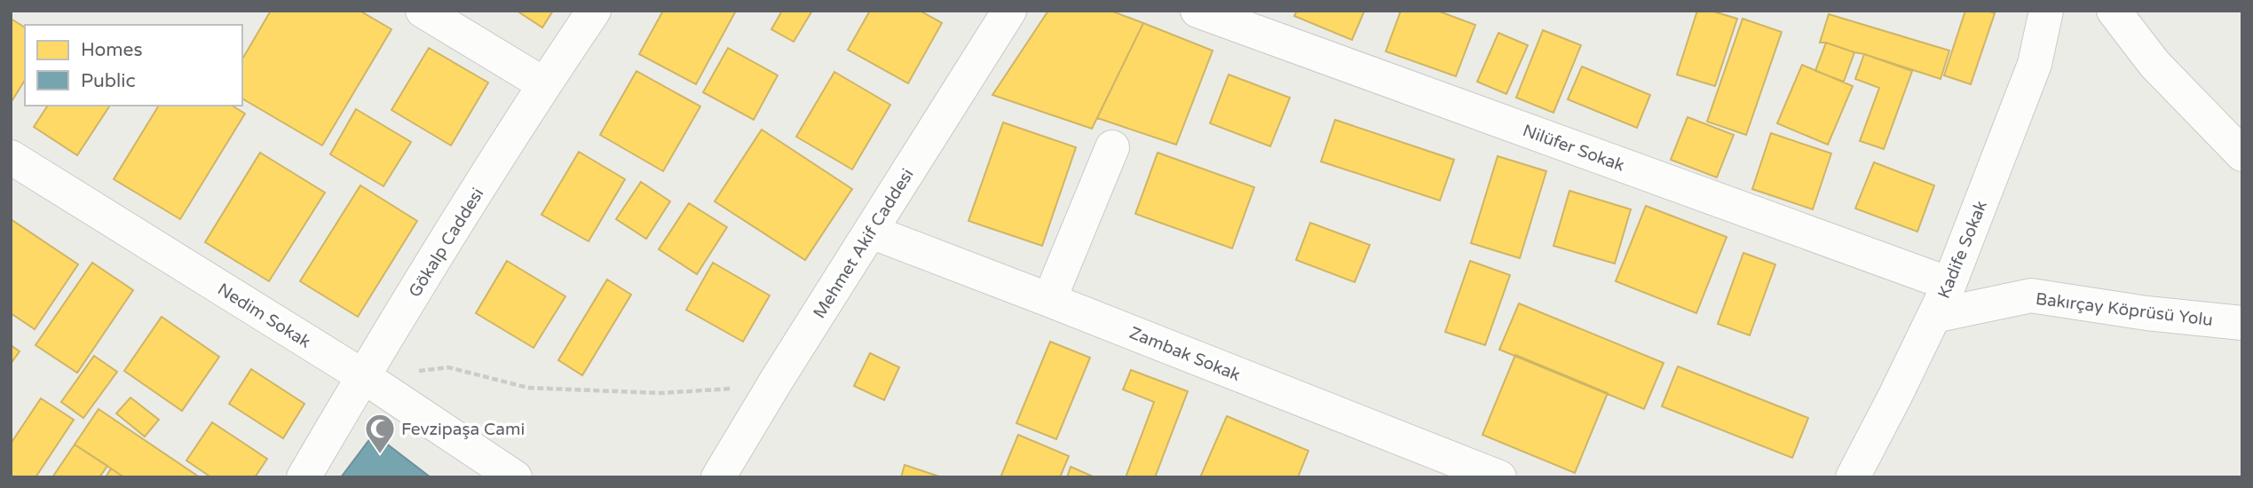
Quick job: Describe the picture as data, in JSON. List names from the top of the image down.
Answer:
{
  "streets": {
    "street": [
      "Nilüfer Sokak",
      "Gökalp Caddesi",
      "Mehmet Akif Caddesi",
      "Kadife Sokak",
      "Bakırçay Köprüsü Yolu",
      "Nedim Sokak",
      "Zambak Sokak"
    ]
  },
  "crossings": [
    ["Nilüfer Sokak", "Kadife Sokak"],
    ["Gökalp Caddesi", "Nedim Sokak"],
    ["Mehmet Akif Caddesi", "Zambak Sokak"],
    ["Kadife Sokak", "Bakırçay Köprüsü Yolu"]
  ],
  "places": {
    "mosque": ["Fevzipaşa Cami"]
  },
  "legend": ["Homes", "Public"]
}
